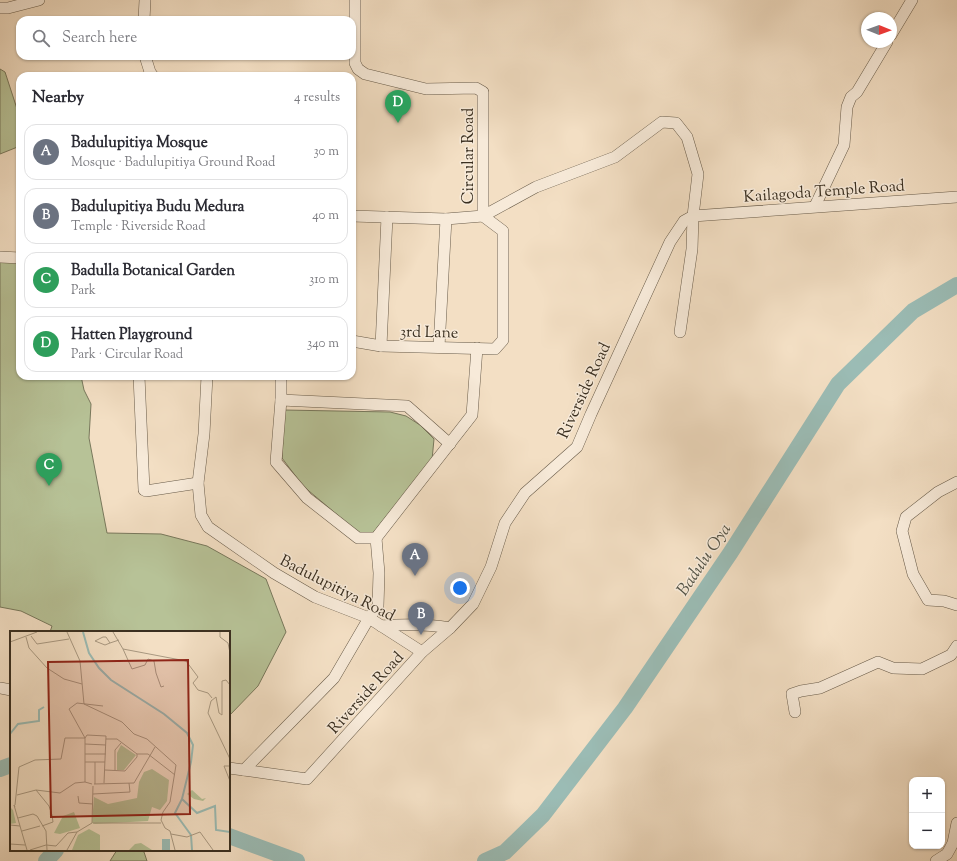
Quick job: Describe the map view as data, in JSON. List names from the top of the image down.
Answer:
{
  "streets": {
    "street": [
      "Circular Road",
      "Kailagoda Temple Road",
      "3rd Lane",
      "Riverside Road",
      "Badulupitiya Road"
    ]
  },
  "crossings": [
    ["Circular Road", "3rd Lane"],
    ["Kailagoda Temple Road", "Riverside Road"],
    ["Riverside Road", "Badulupitiya Road"]
  ],
  "water": ["Badulu Oya"],
  "north": "right",
  "page": {
    "search": "Search here",
    "heading": ["Nearby", "4 results"],
    "pins": [
      "D",
      "C",
      "A",
      "B"
    ],
    "list": [
      {
        "mark": "A",
        "name": "Badulupitiya Mosque",
        "note": "Mosque · Badulupitiya Ground Road",
        "value": "30 m"
      },
      {
        "mark": "B",
        "name": "Badulupitiya Budu Medura",
        "note": "Temple · Riverside Road",
        "value": "40 m"
      },
      {
        "mark": "C",
        "name": "Badulla Botanical Garden",
        "note": "Park",
        "value": "310 m"
      },
      {
        "mark": "D",
        "name": "Hatten Playground",
        "note": "Park · Circular Road",
        "value": "340 m"
      }
    ],
    "map_buttons": ["+", "−"]
  }
}
